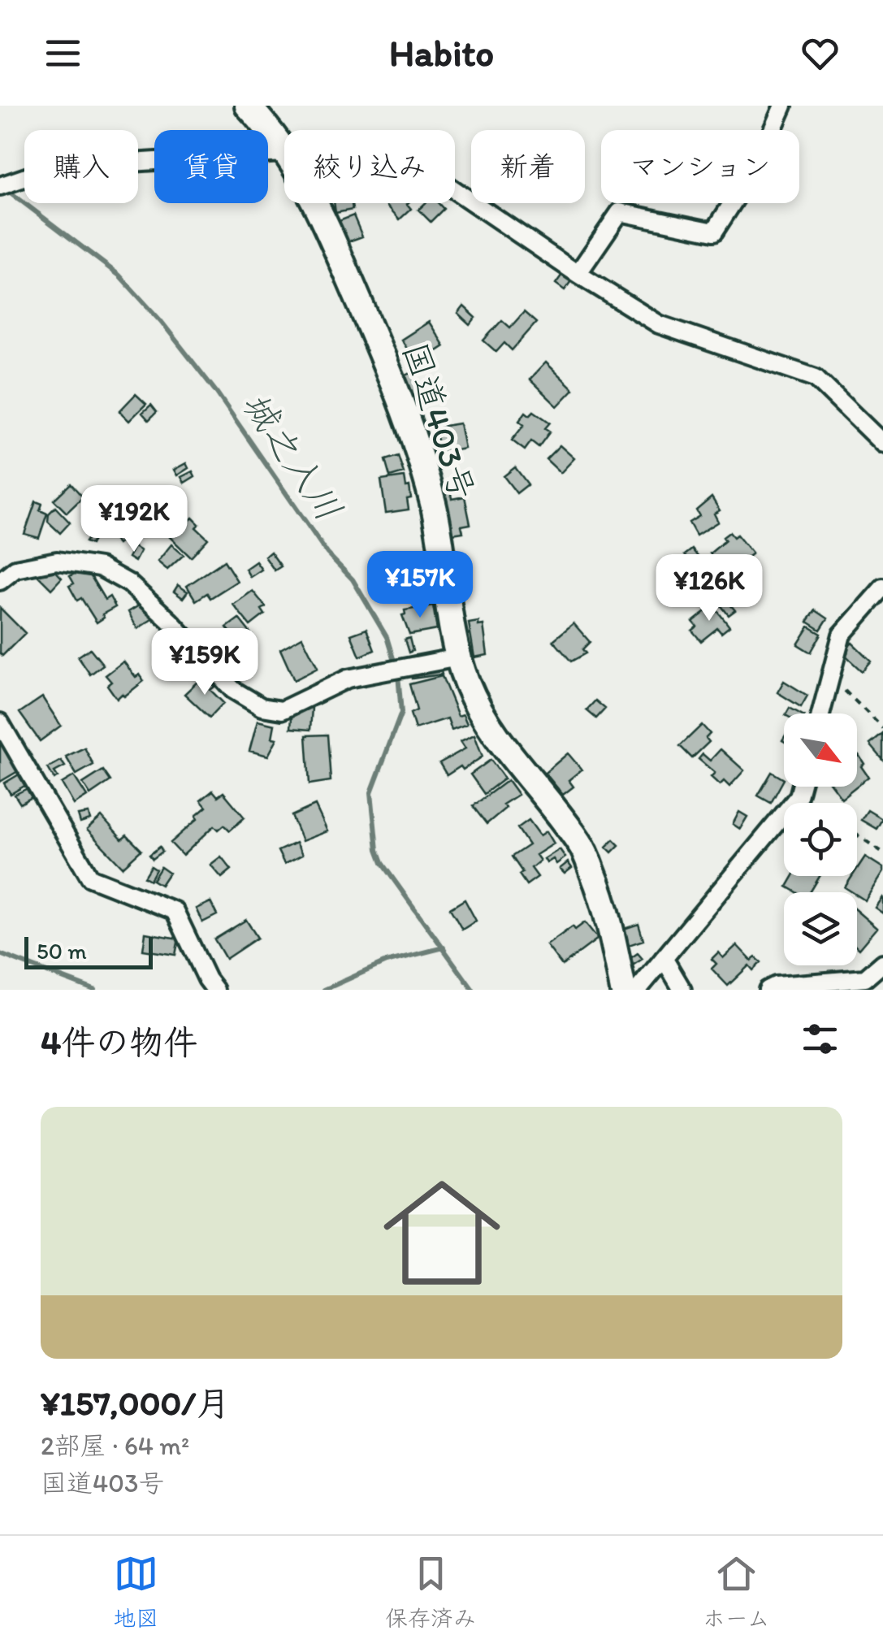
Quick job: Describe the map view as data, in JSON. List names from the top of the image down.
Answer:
{
  "streets": {
    "highway": ["国道403号"]
  },
  "water": ["城之入川"],
  "scale_bar": "50 m",
  "north": "bottom right",
  "page": {
    "header": "Habito",
    "chip": [
      "購入",
      "賃貸",
      "絞り込み",
      "新着",
      "マンション"
    ],
    "price": [
      "¥192K",
      "¥157K",
      "¥126K",
      "¥159K"
    ],
    "scale": "50 m",
    "heading": "4件の物件",
    "list": [
      {
        "name": "¥157,000/月",
        "note": "2部屋 · 64 m² · 国道403号"
      }
    ],
    "tabs": ["地図", "保存済み", "ホーム"]
  }
}
